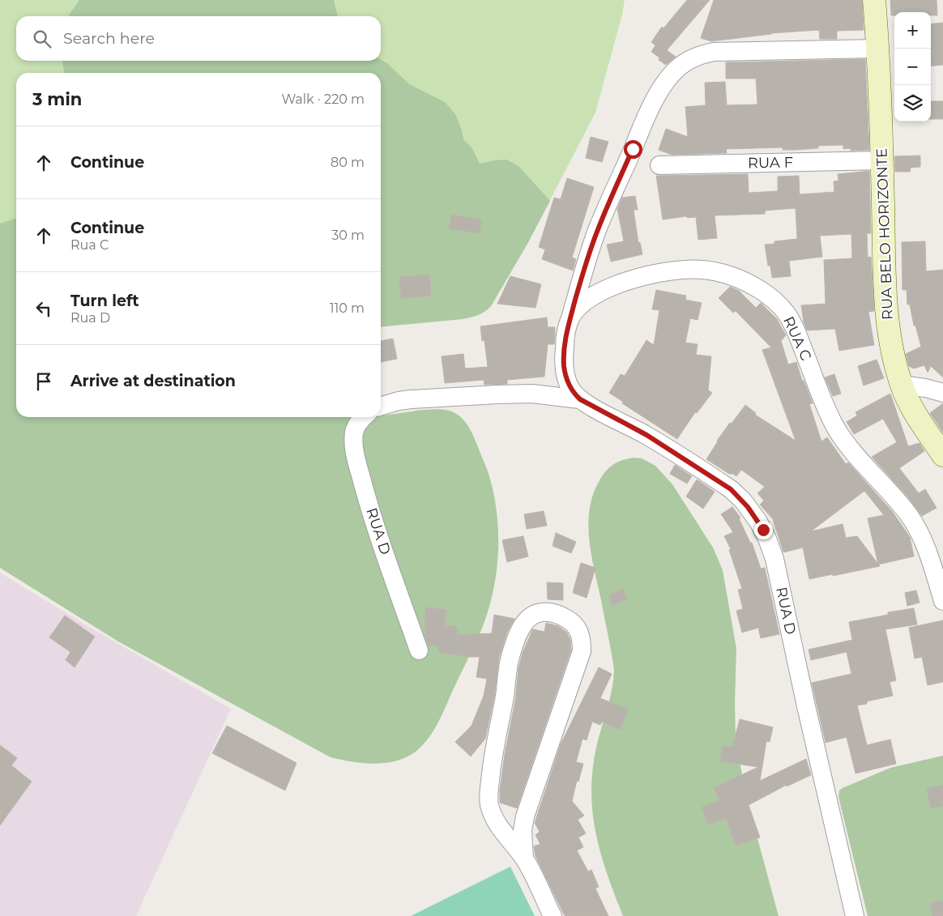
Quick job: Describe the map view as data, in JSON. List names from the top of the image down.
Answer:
{
  "streets": {
    "street": [
      "RUA F",
      "RUA BELO HORIZONTE",
      "RUA C",
      "RUA D"
    ]
  },
  "crossings": [
    ["RUA F", "RUA BELO HORIZONTE"],
    ["RUA C", "RUA D"]
  ],
  "page": {
    "map_buttons": ["+", "−"],
    "search": "Search here",
    "heading": ["3 min", "Walk · 220 m"],
    "list": [
      ["Continue", "80 m"],
      ["Continue", "Rua C", "30 m"],
      ["Turn left", "Rua D", "110 m"],
      "Arrive at destination"
    ]
  }
}
